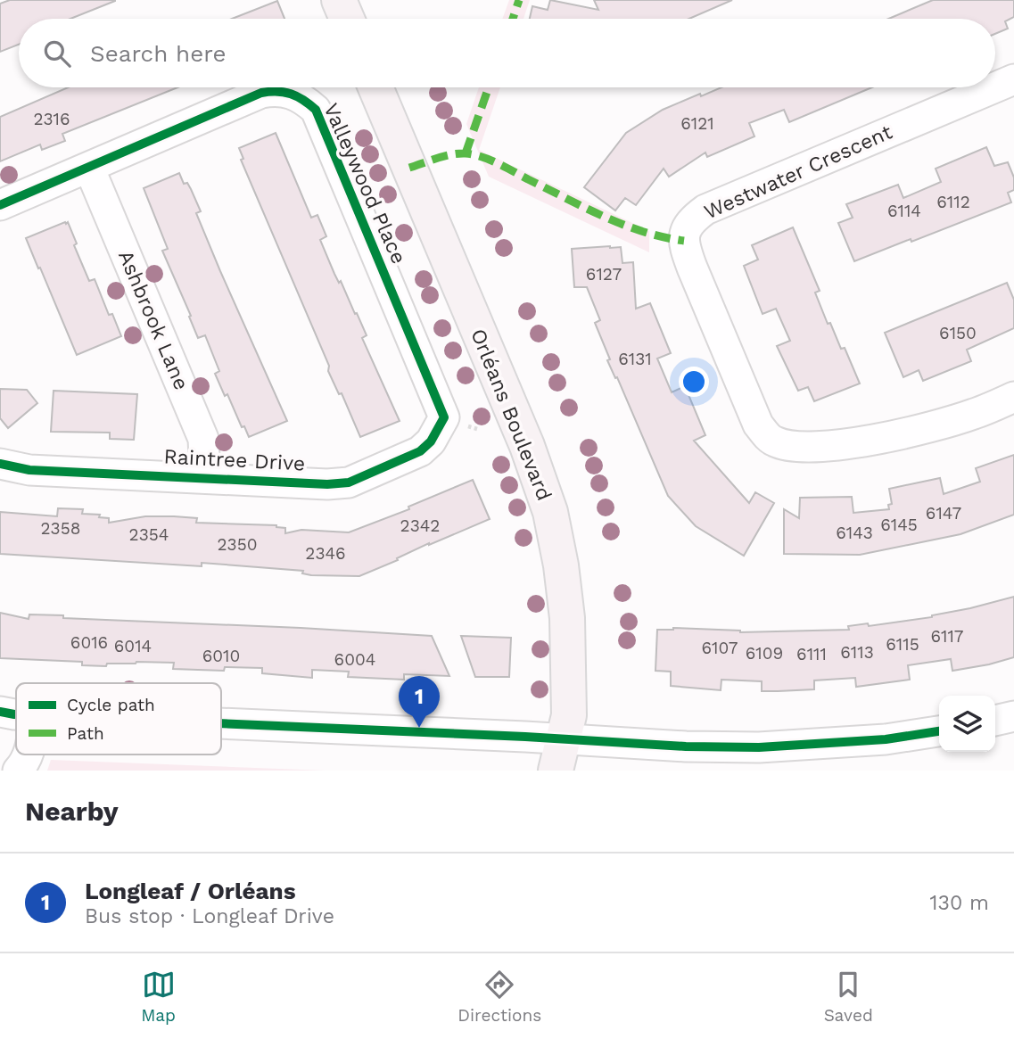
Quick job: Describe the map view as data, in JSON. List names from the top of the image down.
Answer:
{
  "streets": {
    "main road": ["Orléans Boulevard"],
    "street": [
      "Westwater Crescent",
      "Valleywood Place",
      "Ashbrook Lane",
      "Raintree Drive"
    ]
  },
  "crossings": [
    ["Valleywood Place", "Ashbrook Lane"],
    ["Valleywood Place", "Raintree Drive"],
    ["Ashbrook Lane", "Raintree Drive"]
  ],
  "house_numbers": [
    "2316",
    "6121",
    "6112",
    "6114",
    "6127",
    "6150",
    "6131",
    "6147",
    "6145",
    "2342",
    "2358",
    "6143",
    "2354",
    "2350",
    "2346",
    "6117",
    "6016",
    "6115",
    "6014",
    "6107",
    "6113",
    "6109",
    "6111",
    "6010",
    "6004"
  ],
  "legend": ["Cycle path", "Path"],
  "page": {
    "search": "Search here",
    "pins": "1",
    "heading": "Nearby",
    "list": [
      {
        "mark": "1",
        "name": "Longleaf / Orléans",
        "note": "Bus stop · Longleaf Drive",
        "value": "130 m"
      }
    ],
    "nav": ["Map", "Directions", "Saved"]
  }
}
